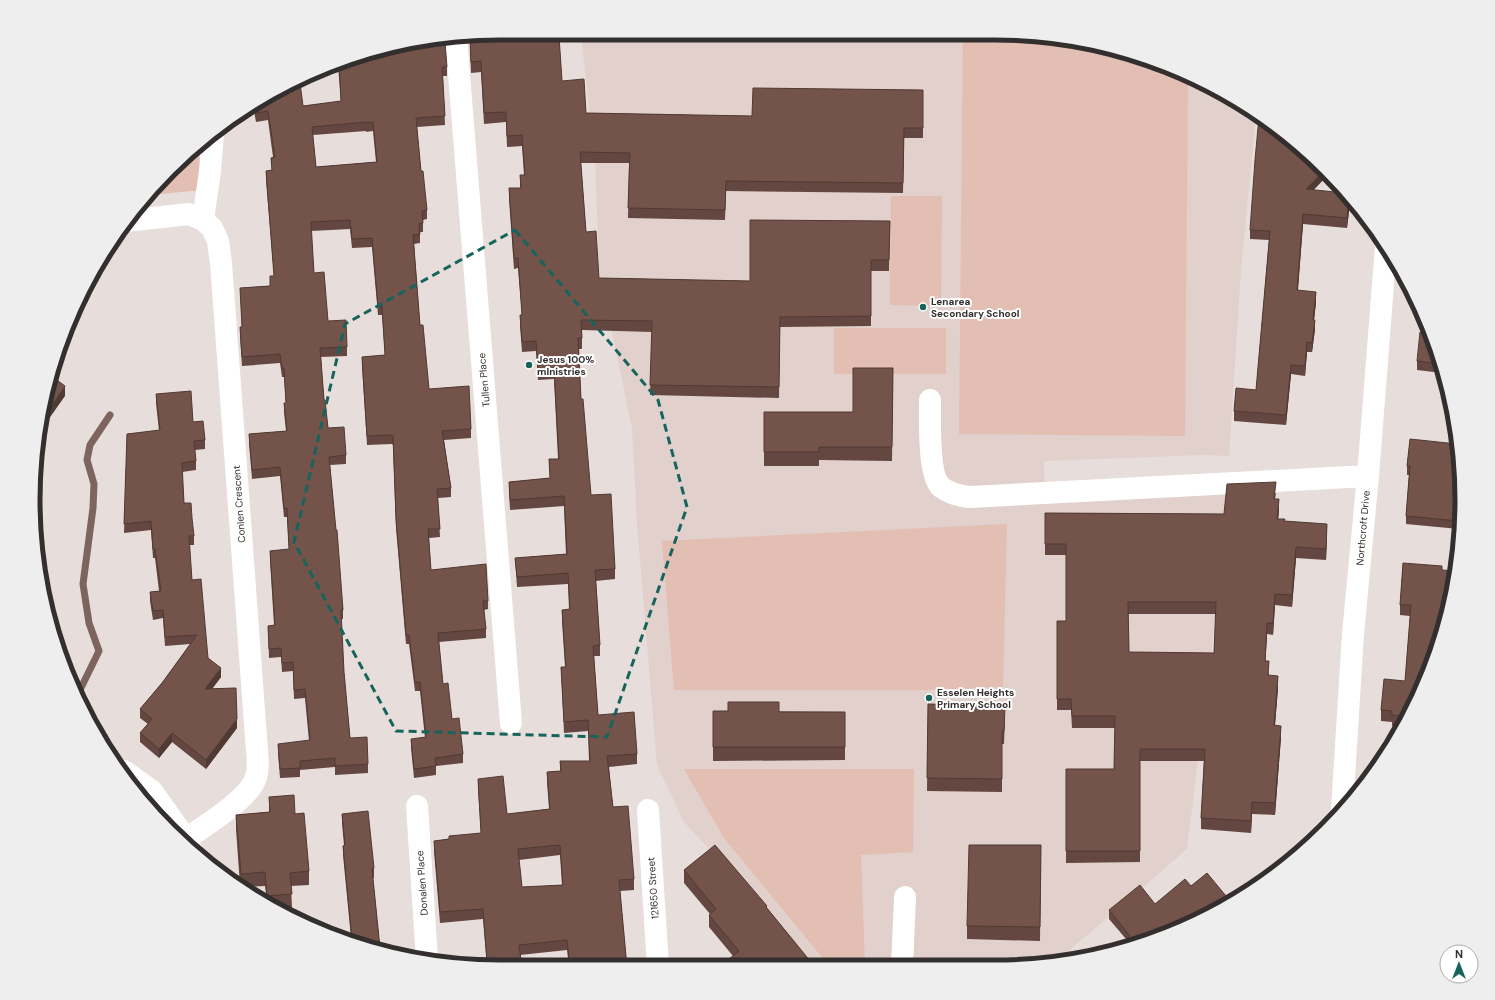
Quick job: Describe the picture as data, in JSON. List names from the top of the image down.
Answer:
{
  "streets": {
    "street": [
      "Tullen Place",
      "Conlen Crescent",
      "Northcroft Drive",
      "Donalen Place",
      "121650 Street"
    ]
  },
  "places": ["Lenarea Secondary School", "Jesus 100% mInistries", "Esselen Heights Primary School"],
  "north": "top"
}
